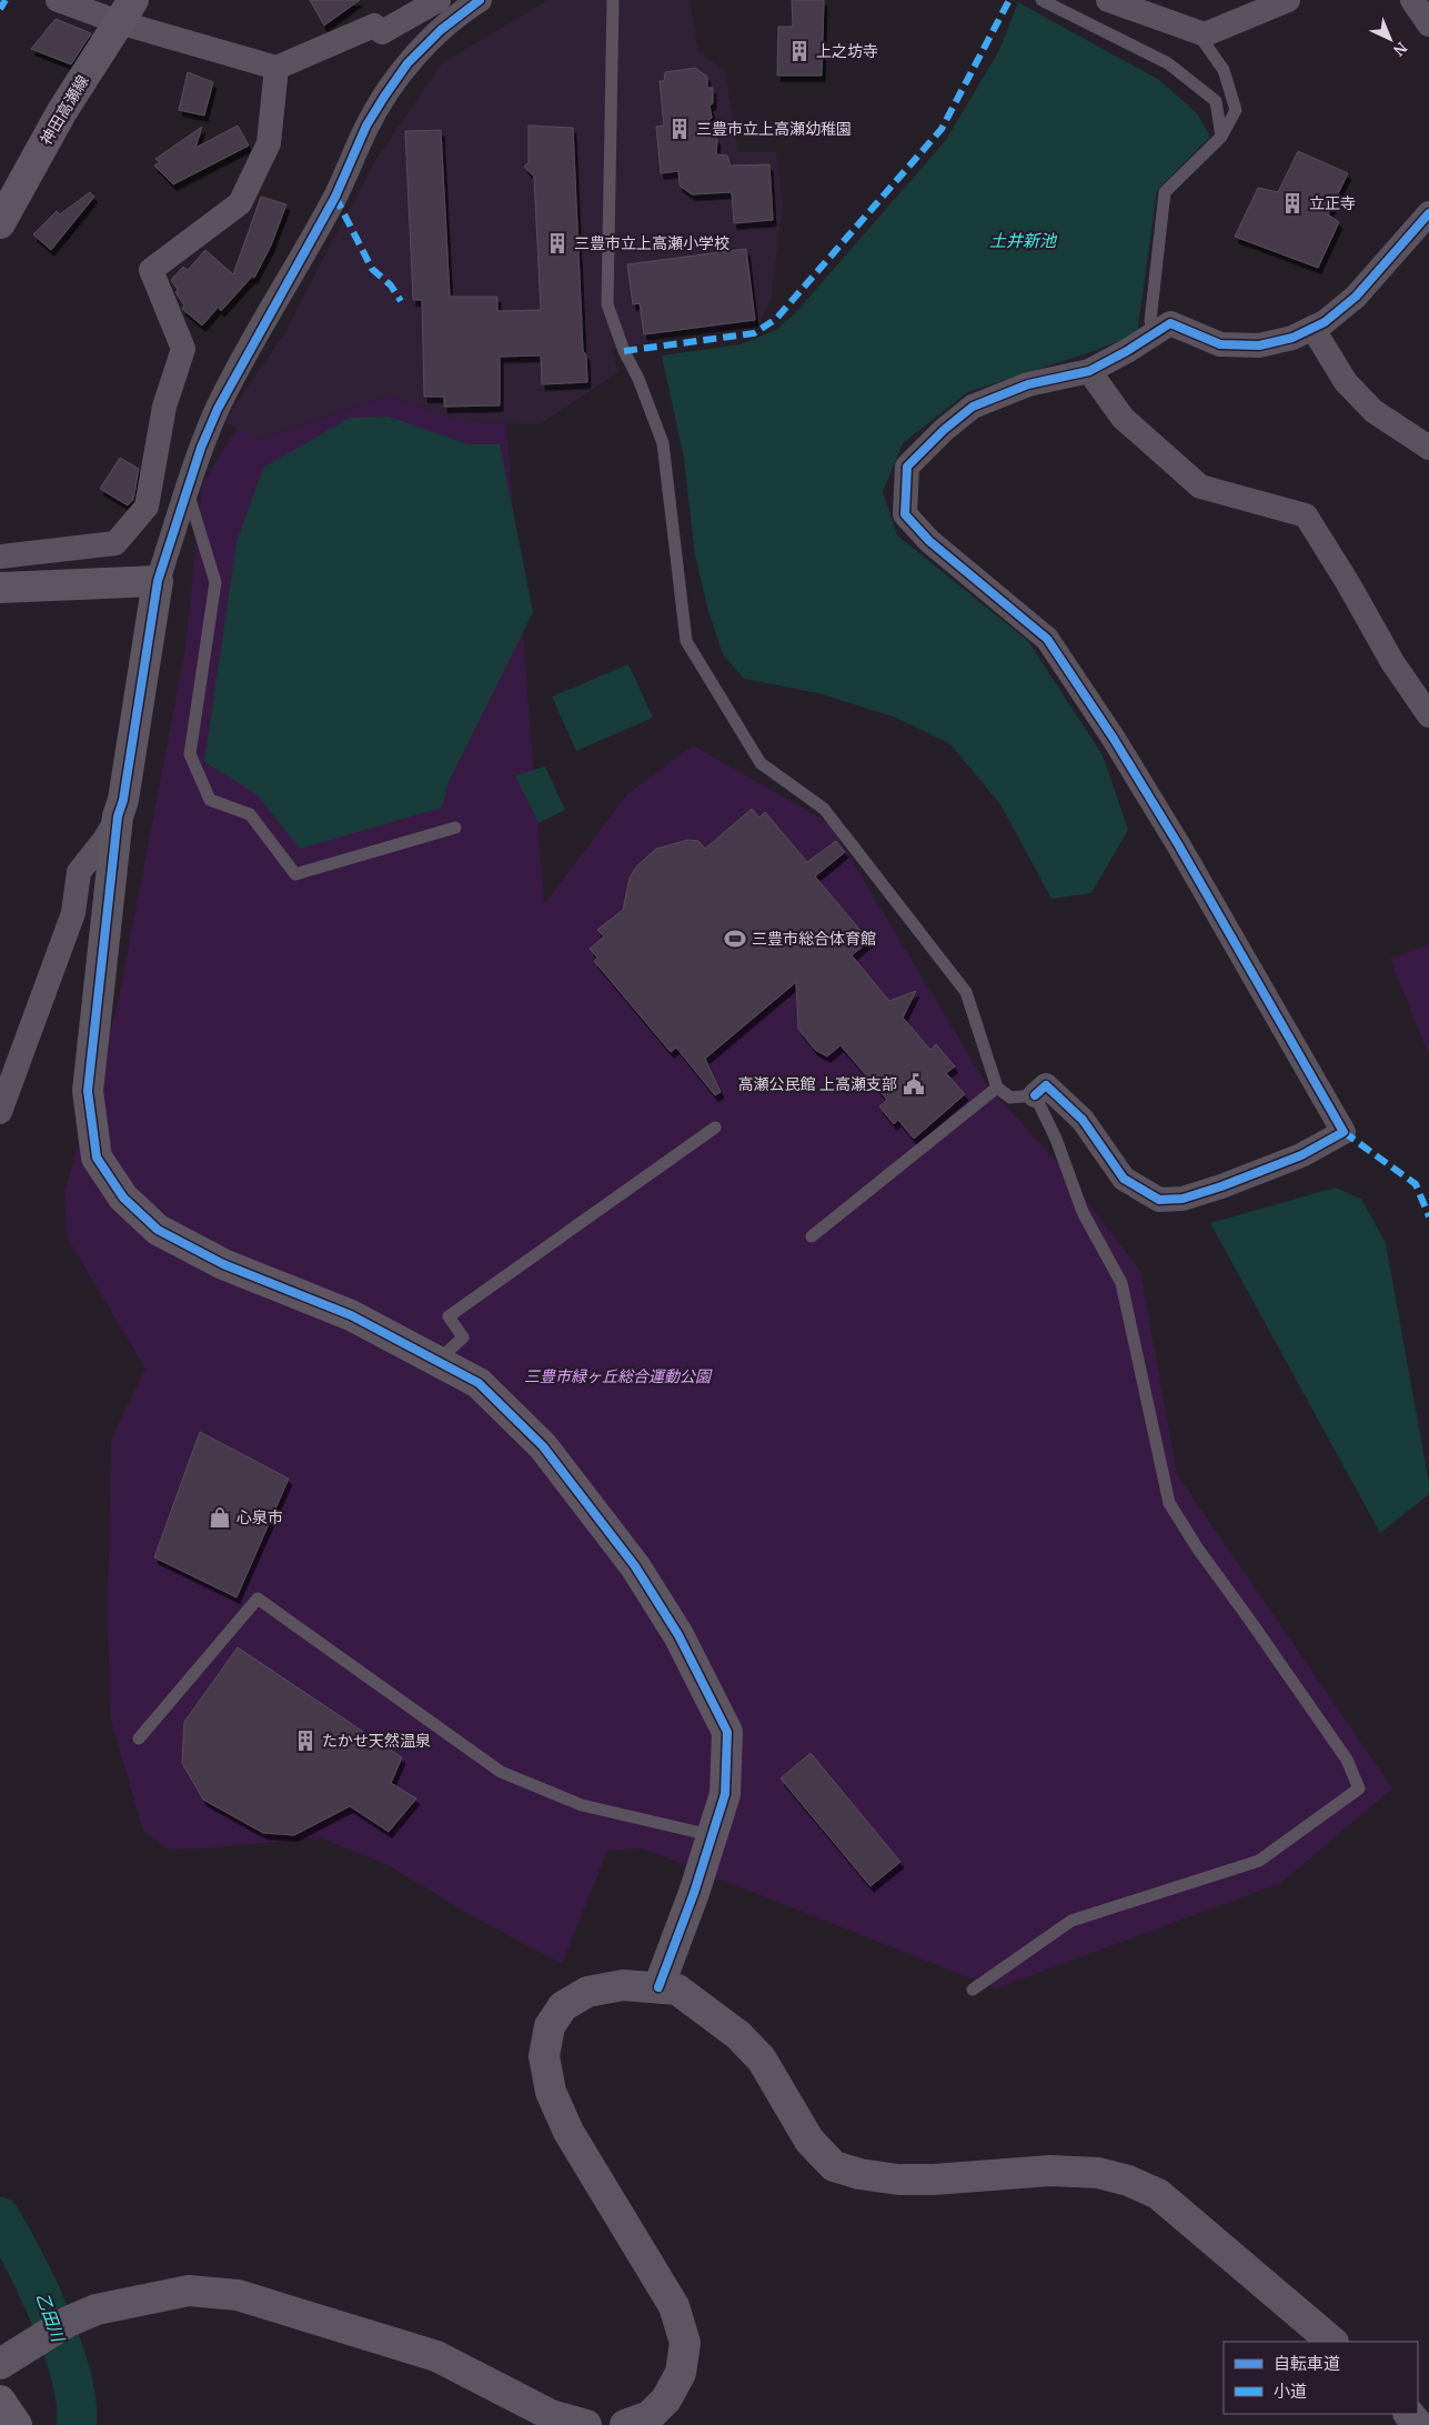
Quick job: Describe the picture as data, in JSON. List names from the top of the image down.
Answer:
{
  "streets": {
    "street": ["神田高瀬線"]
  },
  "water": ["土井新池", "乙田川"],
  "parks": ["三豊市緑ヶ丘総合運動公園"],
  "places": {
    "building": [
      "上之坊寺",
      "三豊市立上高瀬幼稚園",
      "立正寺",
      "三豊市立上高瀬小学校",
      "たかせ天然温泉"
    ],
    "sports": ["三豊市総合体育館"],
    "public building": ["高瀬公民館 上高瀬支部"],
    "shop": ["心泉市"]
  },
  "legend": ["自転車道", "小道"],
  "north": "bottom right"
}
